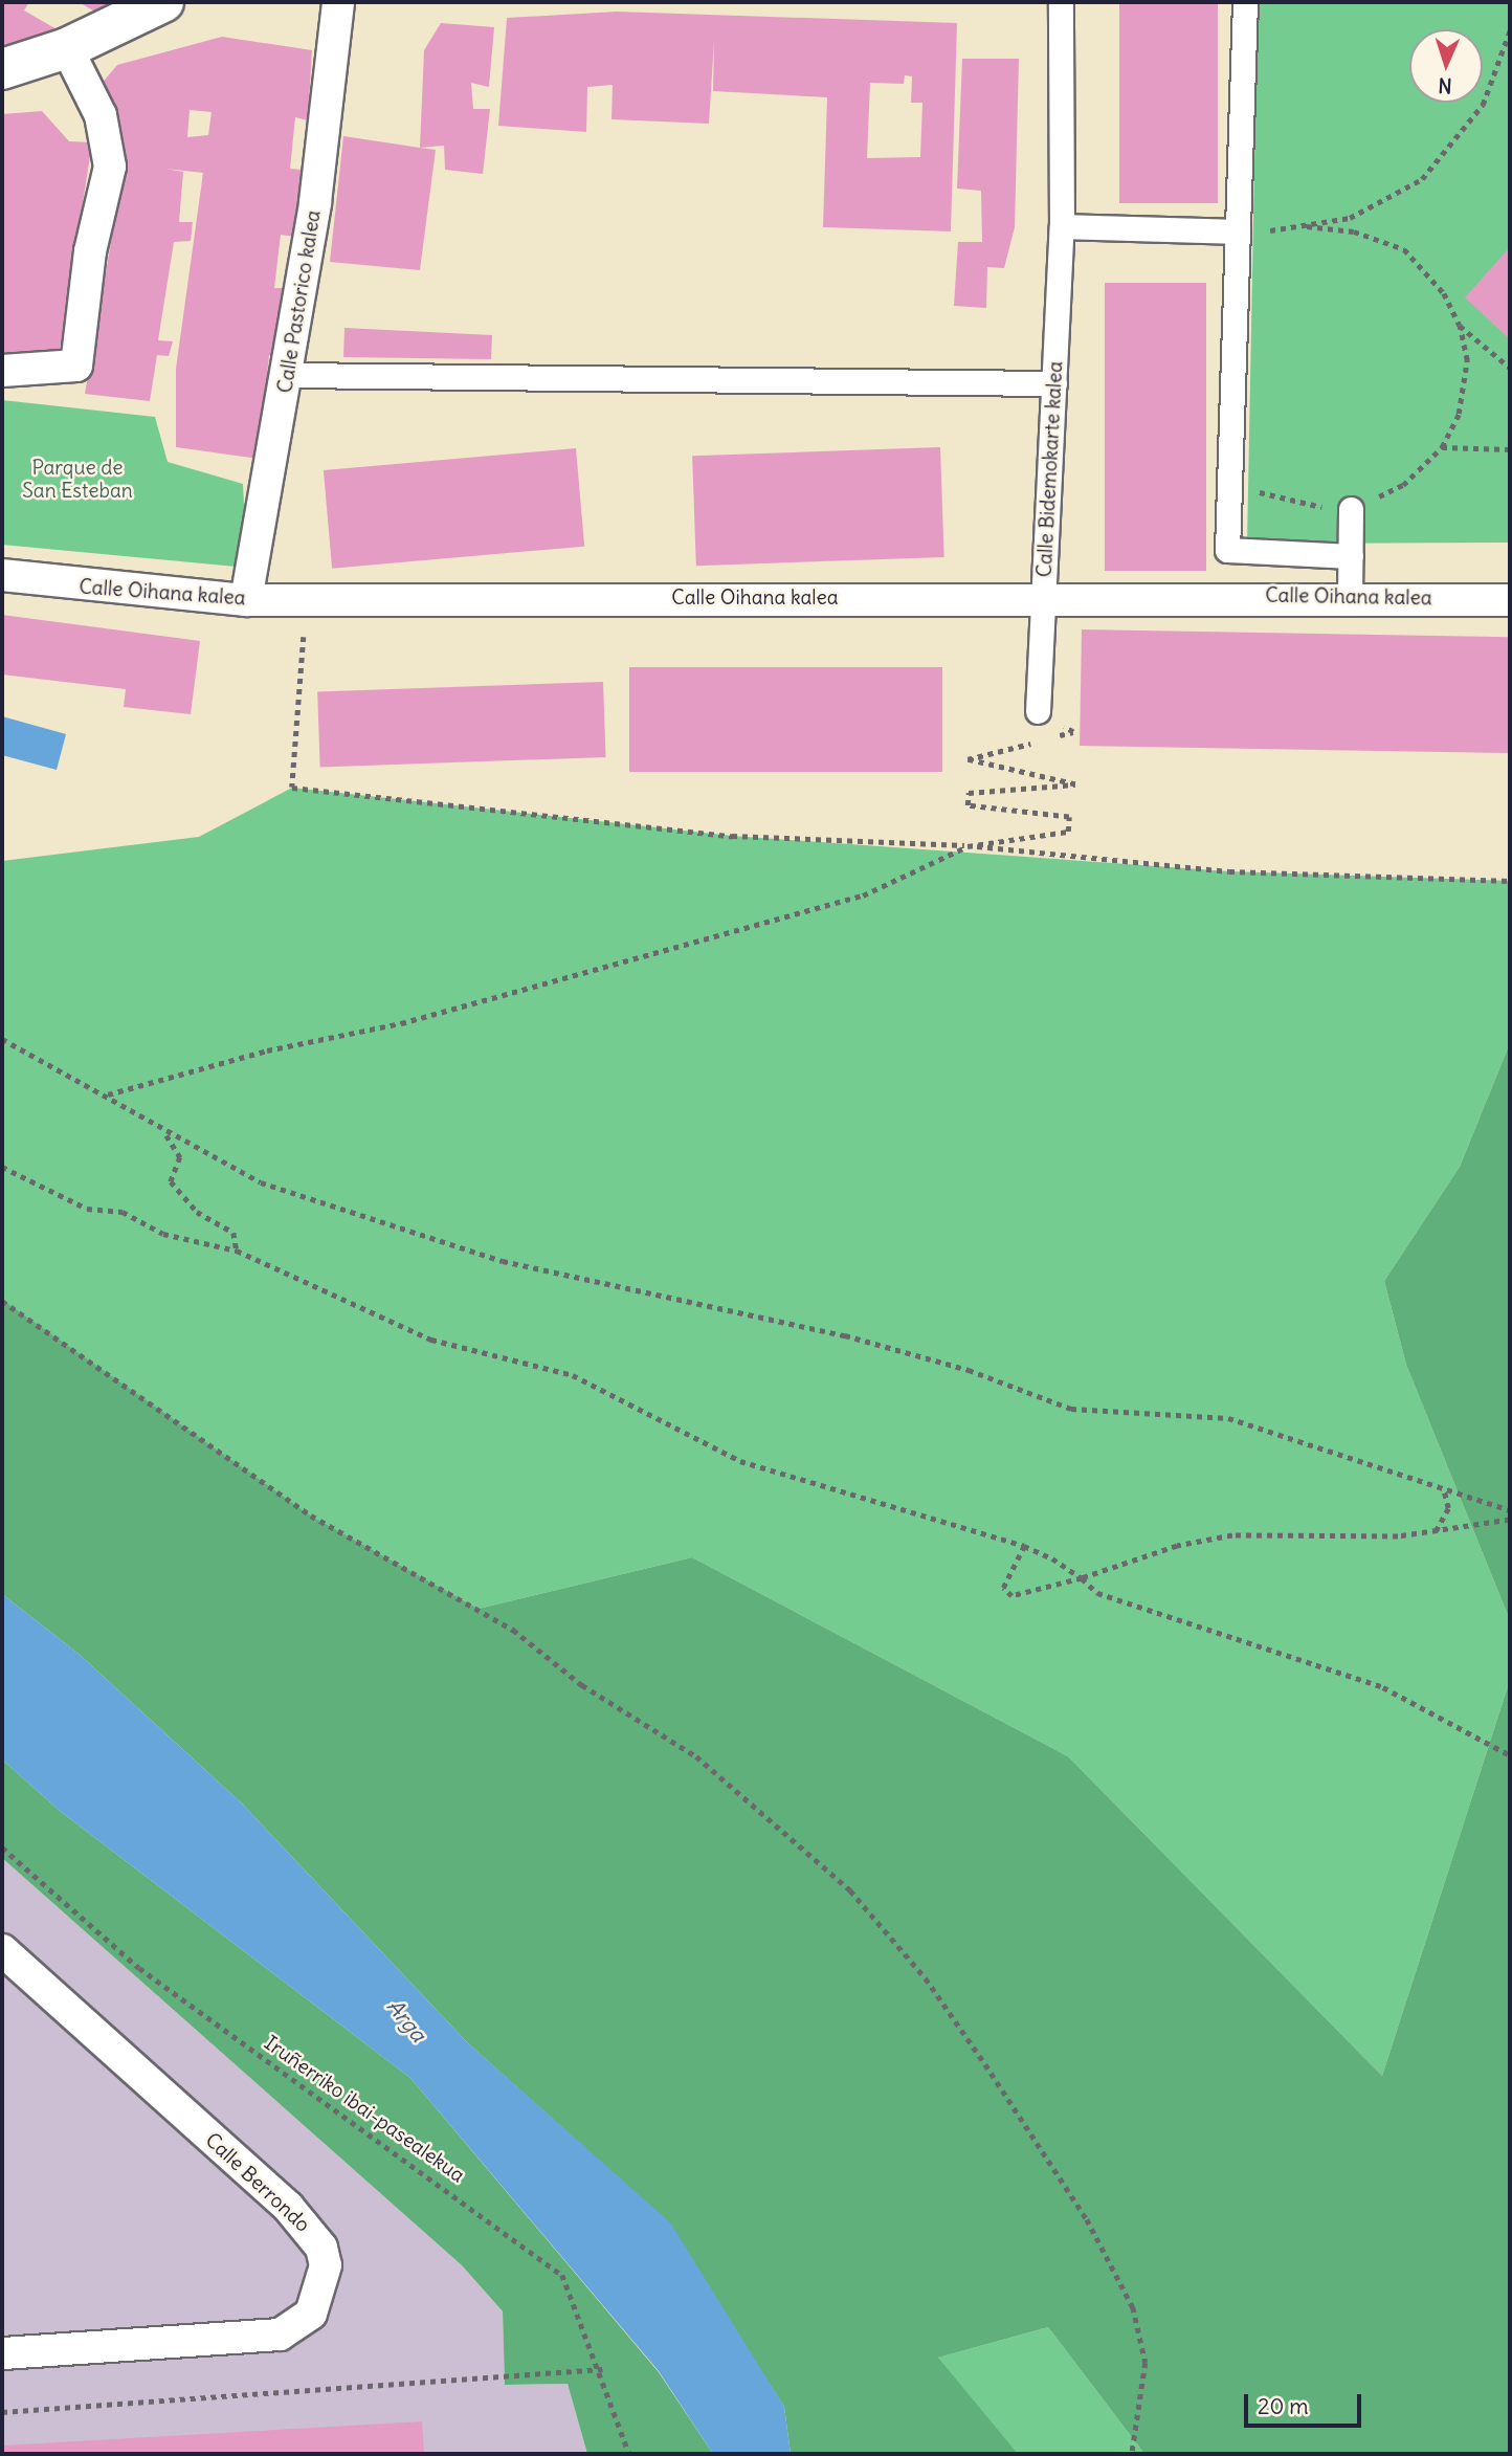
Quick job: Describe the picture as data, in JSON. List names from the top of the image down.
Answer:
{
  "streets": {
    "street": [
      "Calle Pastorico kalea",
      "Calle Bidemokarte kalea",
      "Calle Oihana kalea",
      "Calle Berrondo"
    ],
    "path": ["Iruñerriko ibai-pasealekua"]
  },
  "crossings": [
    ["Calle Pastorico kalea", "Calle Oihana kalea"],
    ["Calle Bidemokarte kalea", "Calle Oihana kalea"]
  ],
  "water": ["Arga"],
  "parks": ["Parque de San Esteban"],
  "scale_bar": "20 m",
  "north": "bottom"
}
